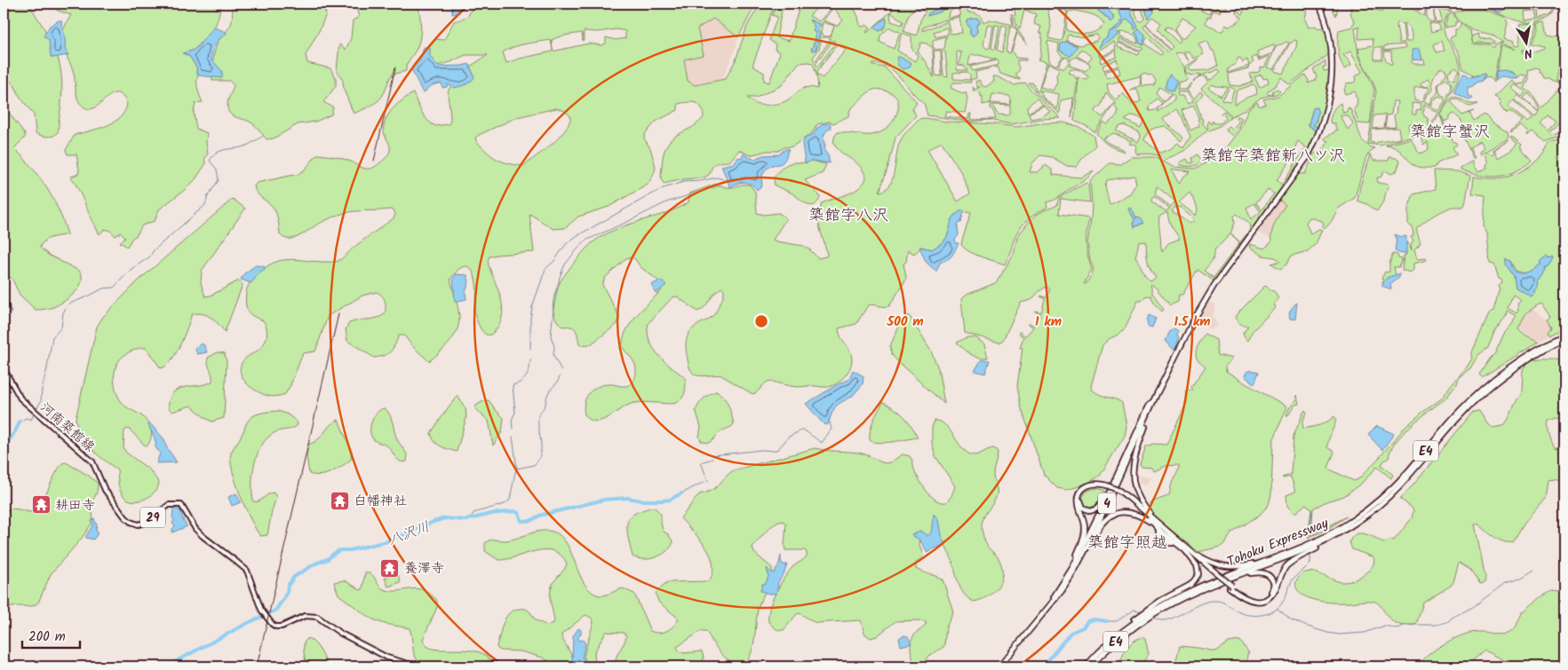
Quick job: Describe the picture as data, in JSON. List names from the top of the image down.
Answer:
{
  "streets": {
    "highway": ["E4", "4", "Tohoku Expressway"],
    "main road": ["河南築館線", "29"]
  },
  "crossings": [
    ["E4", "Tohoku Expressway"]
  ],
  "districts": [
    "築館字蟹沢",
    "築館字築館新八ツ沢",
    "築館字八沢",
    "築館字照越"
  ],
  "water": ["八沢川"],
  "places": {
    "temple": ["白幡神社", "耕田寺", "養澤寺"]
  },
  "scale_bar": "200 m",
  "north": "bottom",
  "rings": ["500 m", "1 km", "1.5 km"]
}
